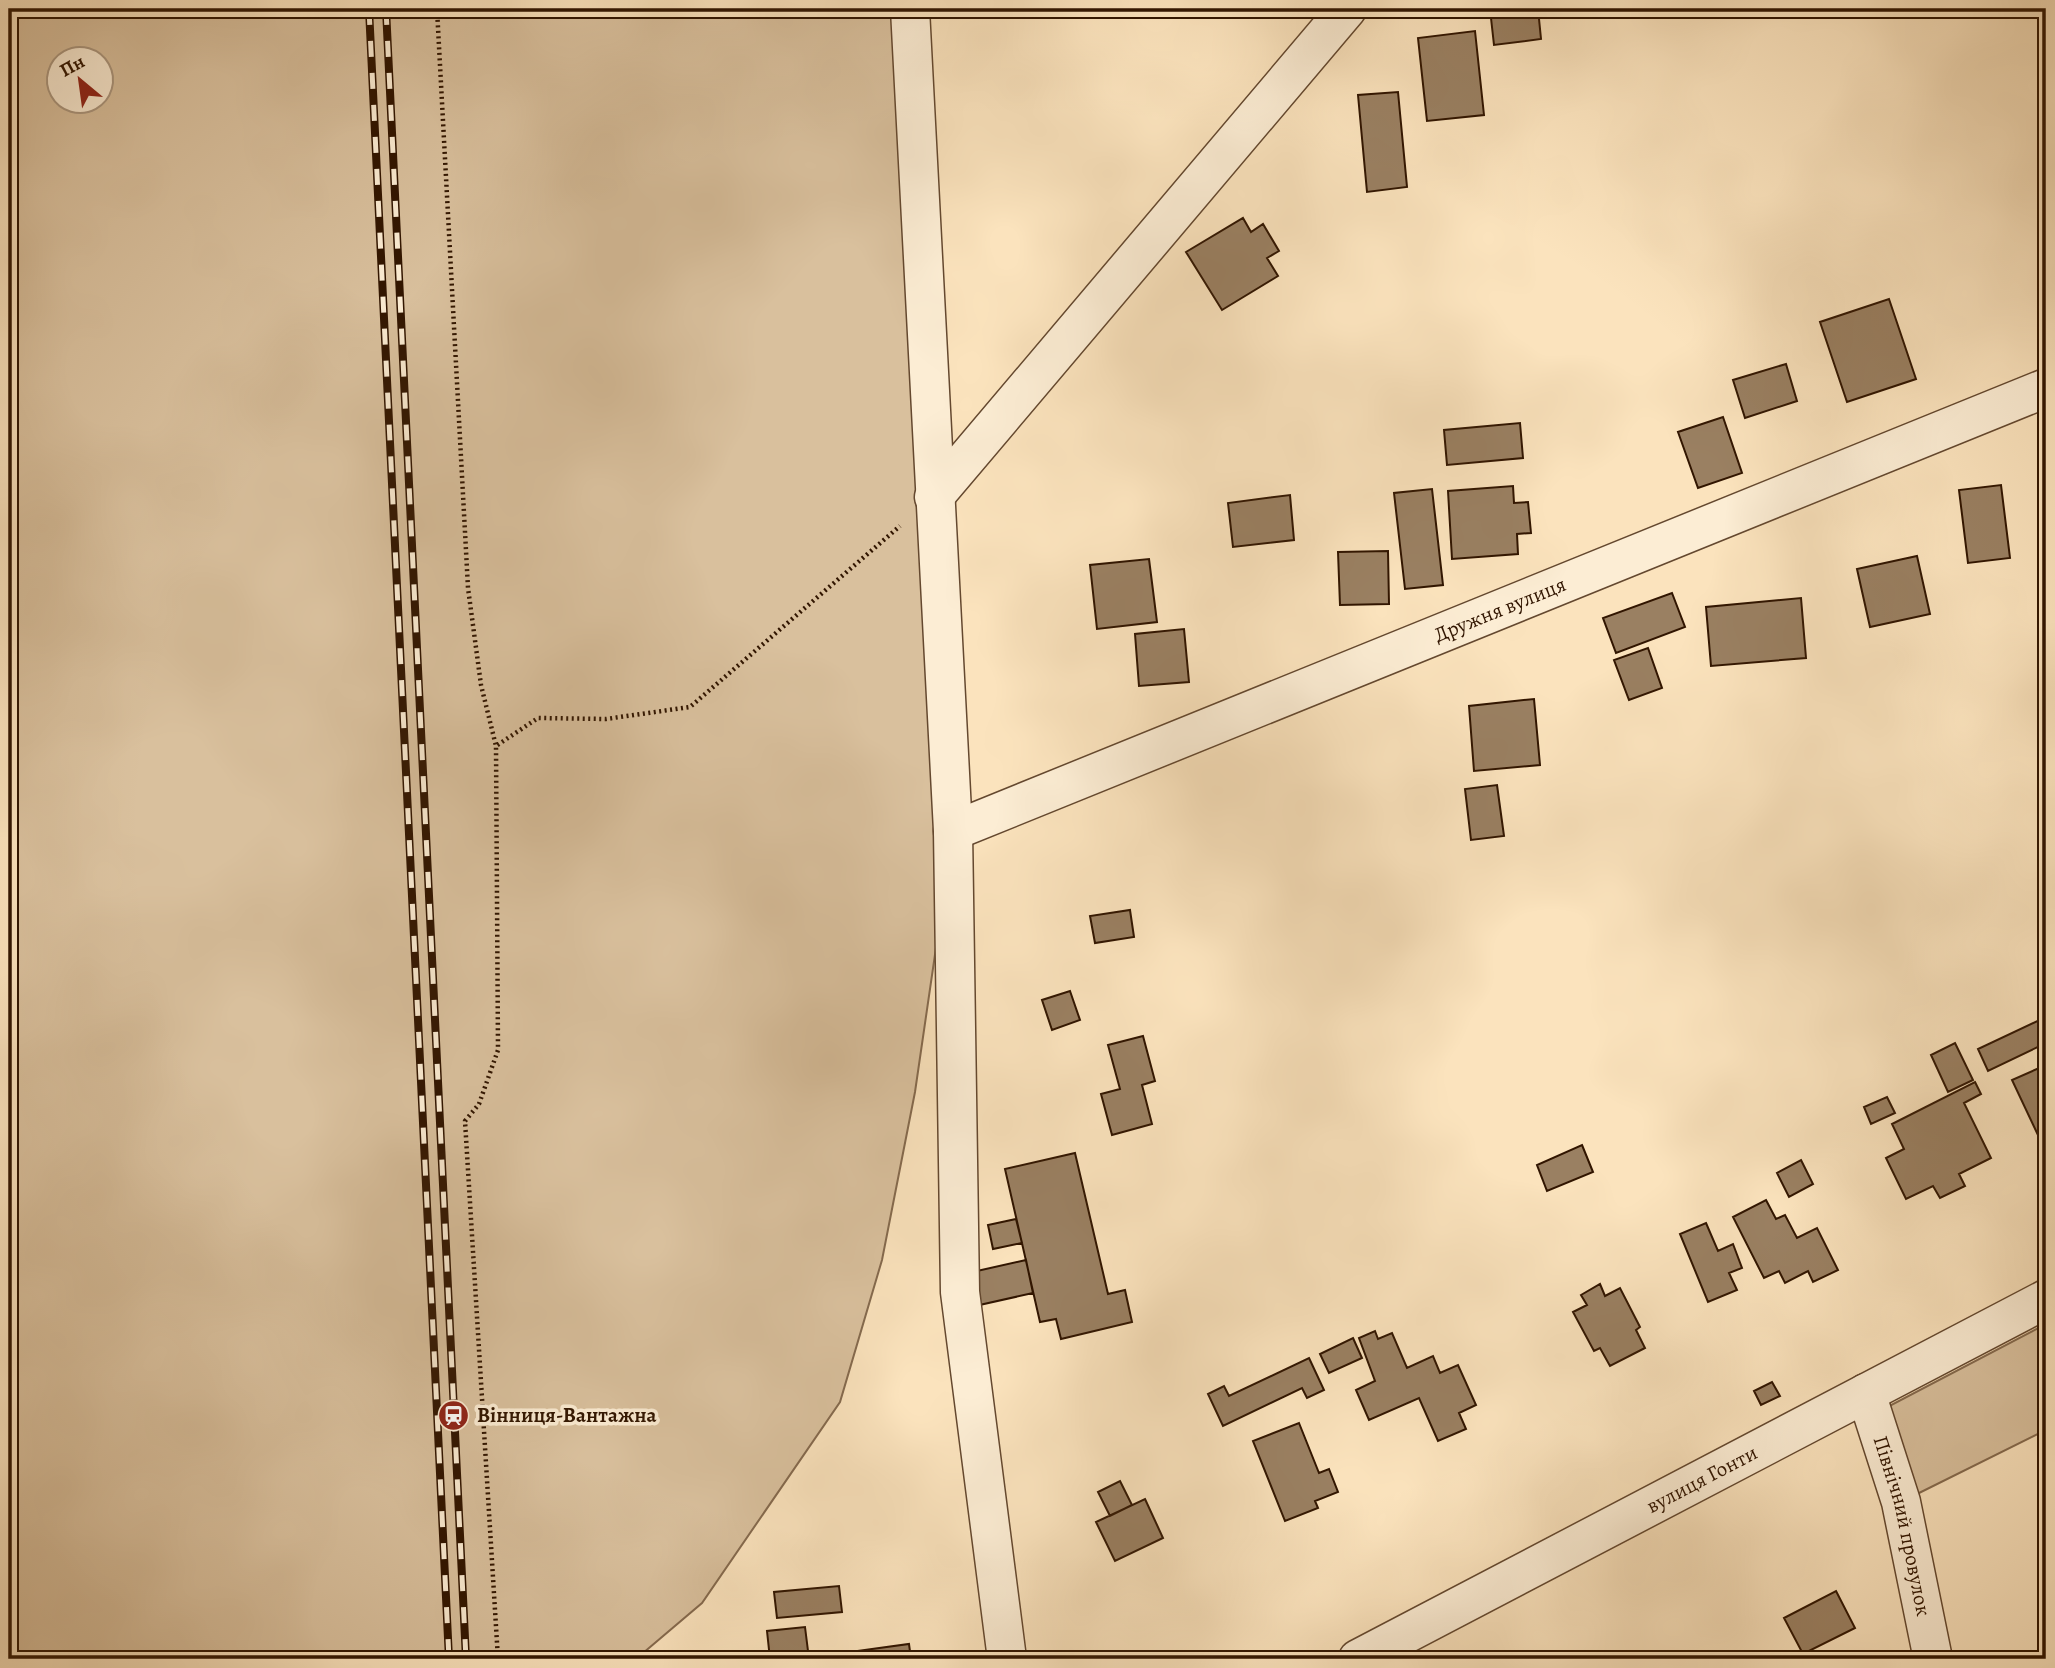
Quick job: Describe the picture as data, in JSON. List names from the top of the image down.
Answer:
{
  "streets": {
    "street": ["Дружня вулиця", "вулиця Гонти", "Північний провулок"]
  },
  "crossings": [
    ["вулиця Гонти", "Північний провулок"]
  ],
  "places": {
    "station": ["Вінниця-Вантажна"]
  },
  "north": "top left"
}
